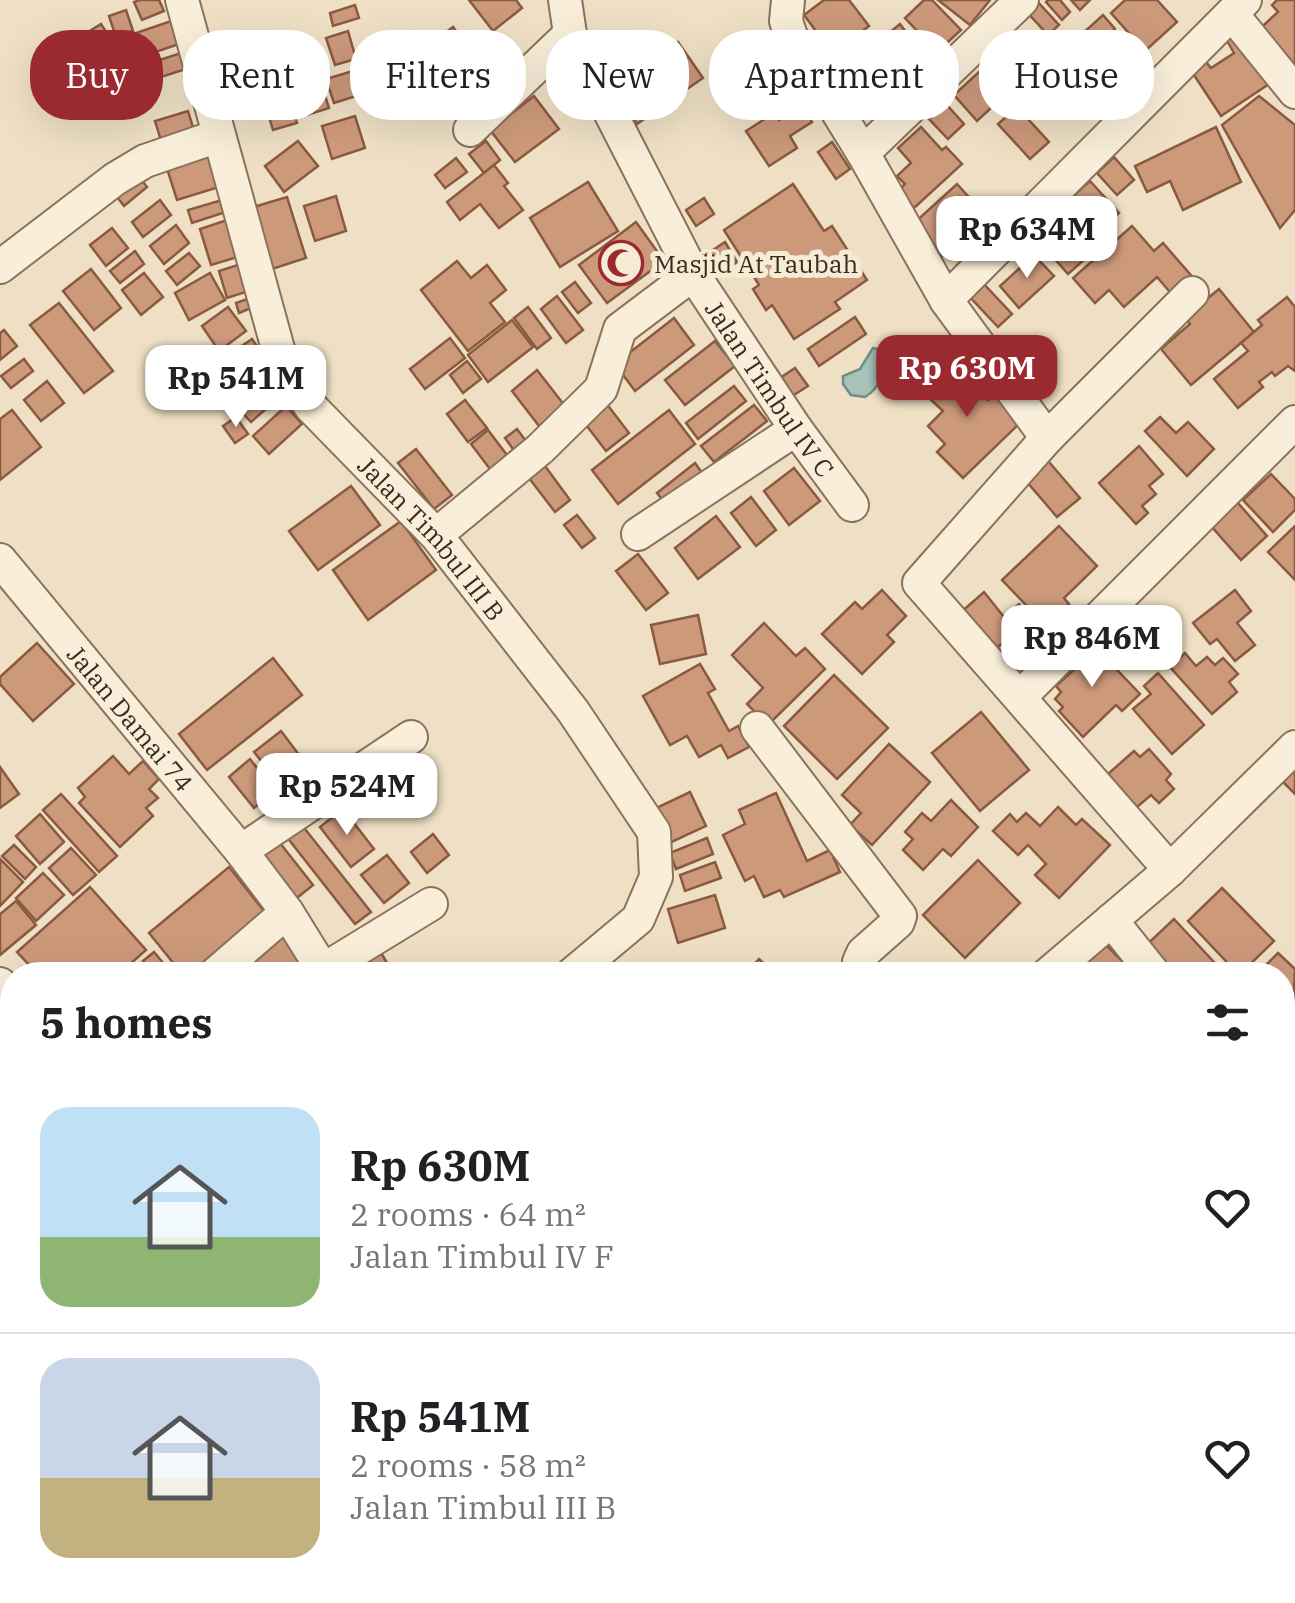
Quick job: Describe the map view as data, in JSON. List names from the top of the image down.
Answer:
{
  "streets": {
    "street": ["Jalan Timbul IV C", "Jalan Timbul III B", "Jalan Damai 74"]
  },
  "places": {
    "mosque": ["Masjid At Taubah"]
  },
  "page": {
    "chip": [
      "Buy",
      "Rent",
      "Filters",
      "New",
      "Apartment",
      "House"
    ],
    "price": [
      "Rp 634M",
      "Rp 630M",
      "Rp 541M",
      "Rp 846M",
      "Rp 524M"
    ],
    "heading": "5 homes",
    "list": [
      {
        "name": "Rp 630M",
        "note": "2 rooms · 64 m² · Jalan Timbul IV F"
      },
      {
        "name": "Rp 541M",
        "note": "2 rooms · 58 m² · Jalan Timbul III B"
      }
    ]
  }
}
